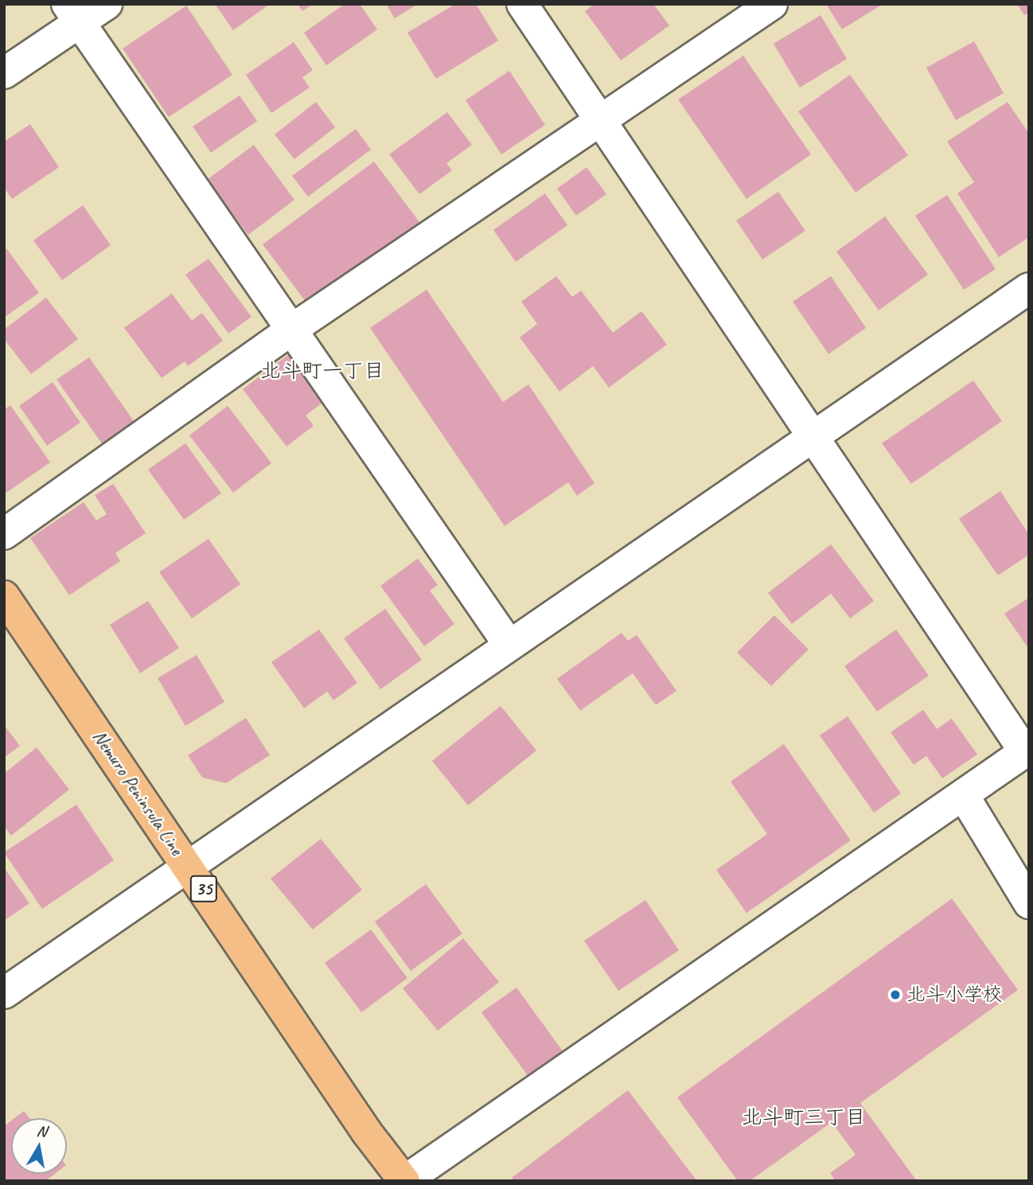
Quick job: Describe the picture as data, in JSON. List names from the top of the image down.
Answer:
{
  "streets": {
    "main road": ["Nemuro Peninsula Line", "35"]
  },
  "districts": ["北斗町一丁目", "北斗町三丁目"],
  "places": ["北斗小学校"],
  "north": "top"
}
